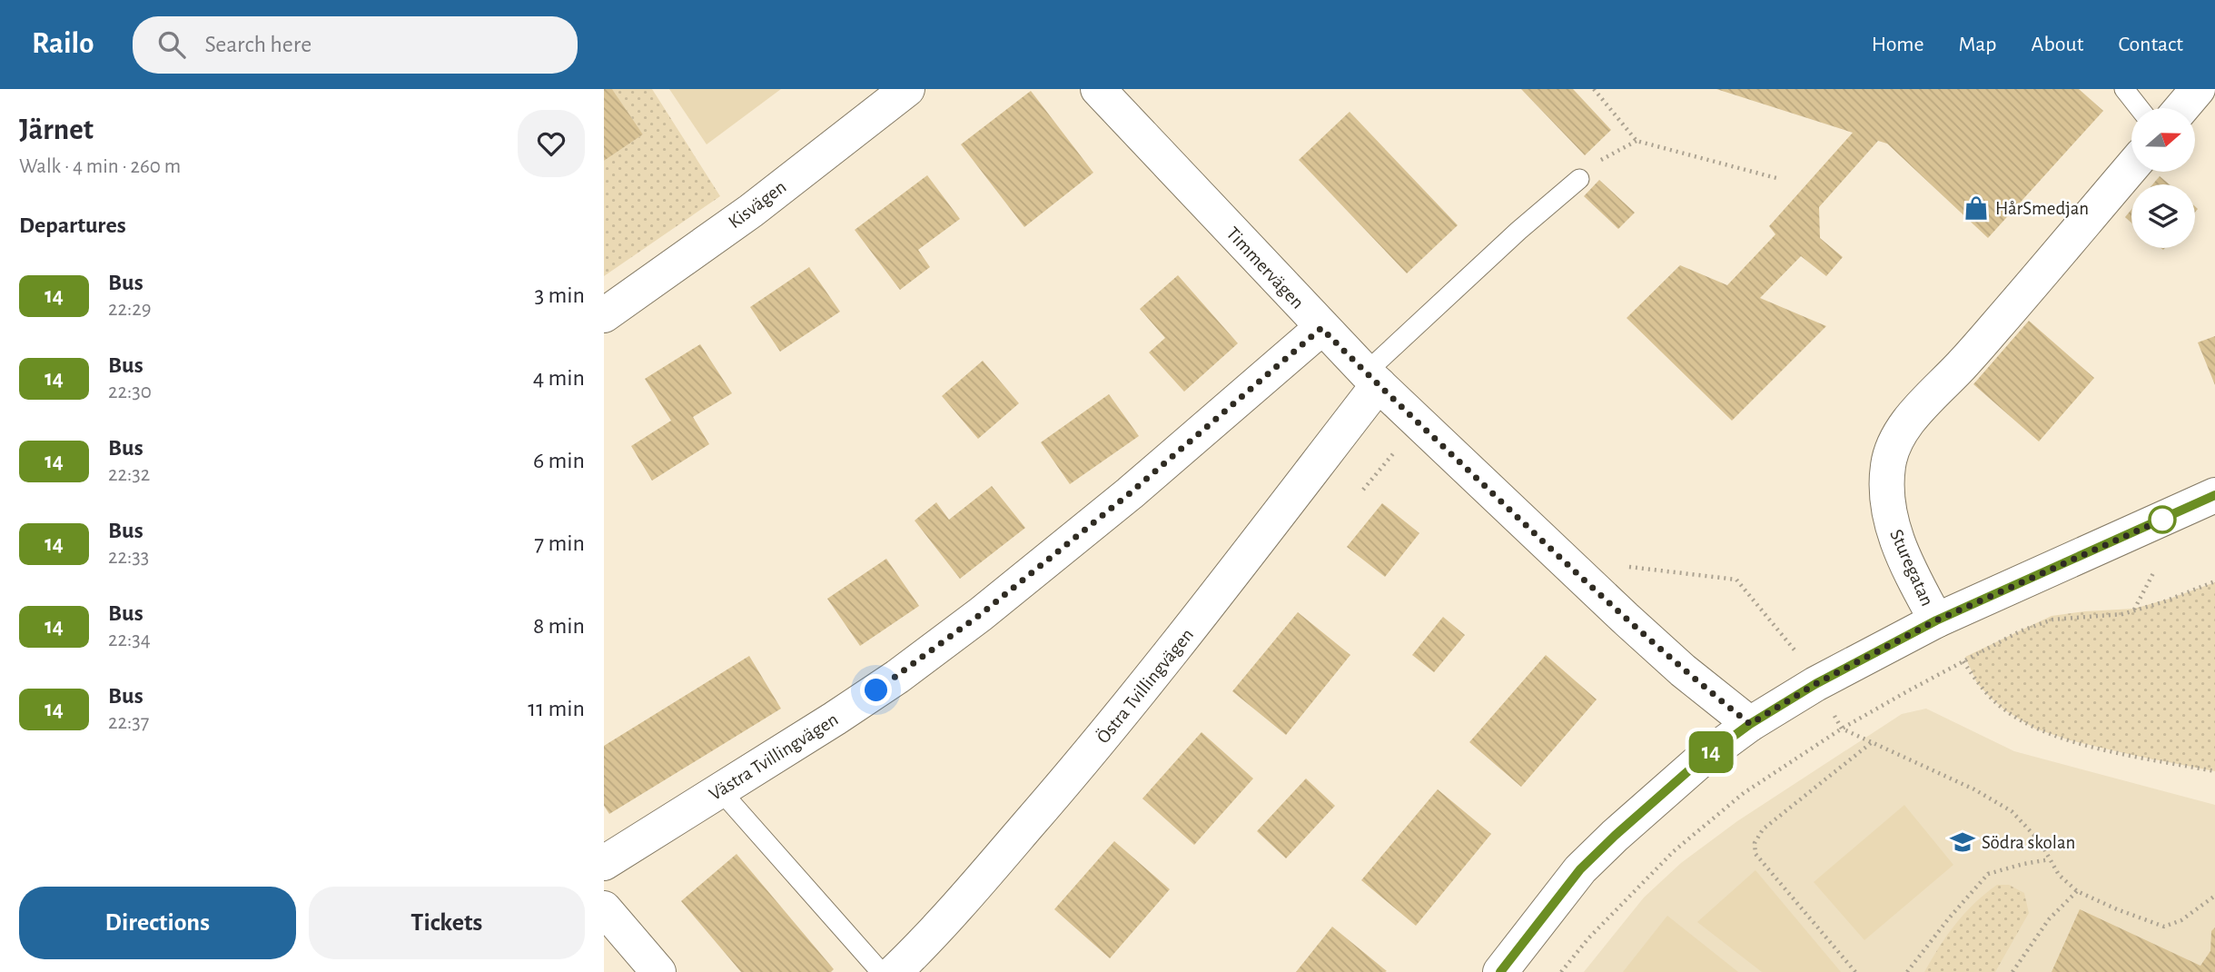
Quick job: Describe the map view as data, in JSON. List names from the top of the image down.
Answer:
{
  "streets": {
    "street": [
      "Kisvägen",
      "Timmervägen",
      "Sturegatan",
      "Östra Tvillingvägen",
      "Västra Tvillingvägen"
    ]
  },
  "crossings": [
    ["Timmervägen", "Sturegatan"],
    ["Timmervägen", "Östra Tvillingvägen"],
    ["Timmervägen", "Västra Tvillingvägen"]
  ],
  "places": {
    "shop": ["HårSmedjan"],
    "school or university": ["Södra skolan"]
  },
  "lines": ["bus line 14"],
  "north": "right",
  "page": {
    "header": "Railo",
    "search": "Search here",
    "nav": [
      "Home",
      "Map",
      "About",
      "Contact"
    ],
    "heading": [
      ["Järnet", "Walk · 4 min · 260 m"],
      "Departures"
    ],
    "on_map": "14",
    "list": [
      {
        "mark": "14",
        "name": "Bus",
        "note": "22:29",
        "value": "3 min"
      },
      {
        "mark": "14",
        "name": "Bus",
        "note": "22:30",
        "value": "4 min"
      },
      {
        "mark": "14",
        "name": "Bus",
        "note": "22:32",
        "value": "6 min"
      },
      {
        "mark": "14",
        "name": "Bus",
        "note": "22:33",
        "value": "7 min"
      },
      {
        "mark": "14",
        "name": "Bus",
        "note": "22:34",
        "value": "8 min"
      },
      {
        "mark": "14",
        "name": "Bus",
        "note": "22:37",
        "value": "11 min"
      }
    ],
    "buttons": ["Directions", "Tickets"]
  }
}
